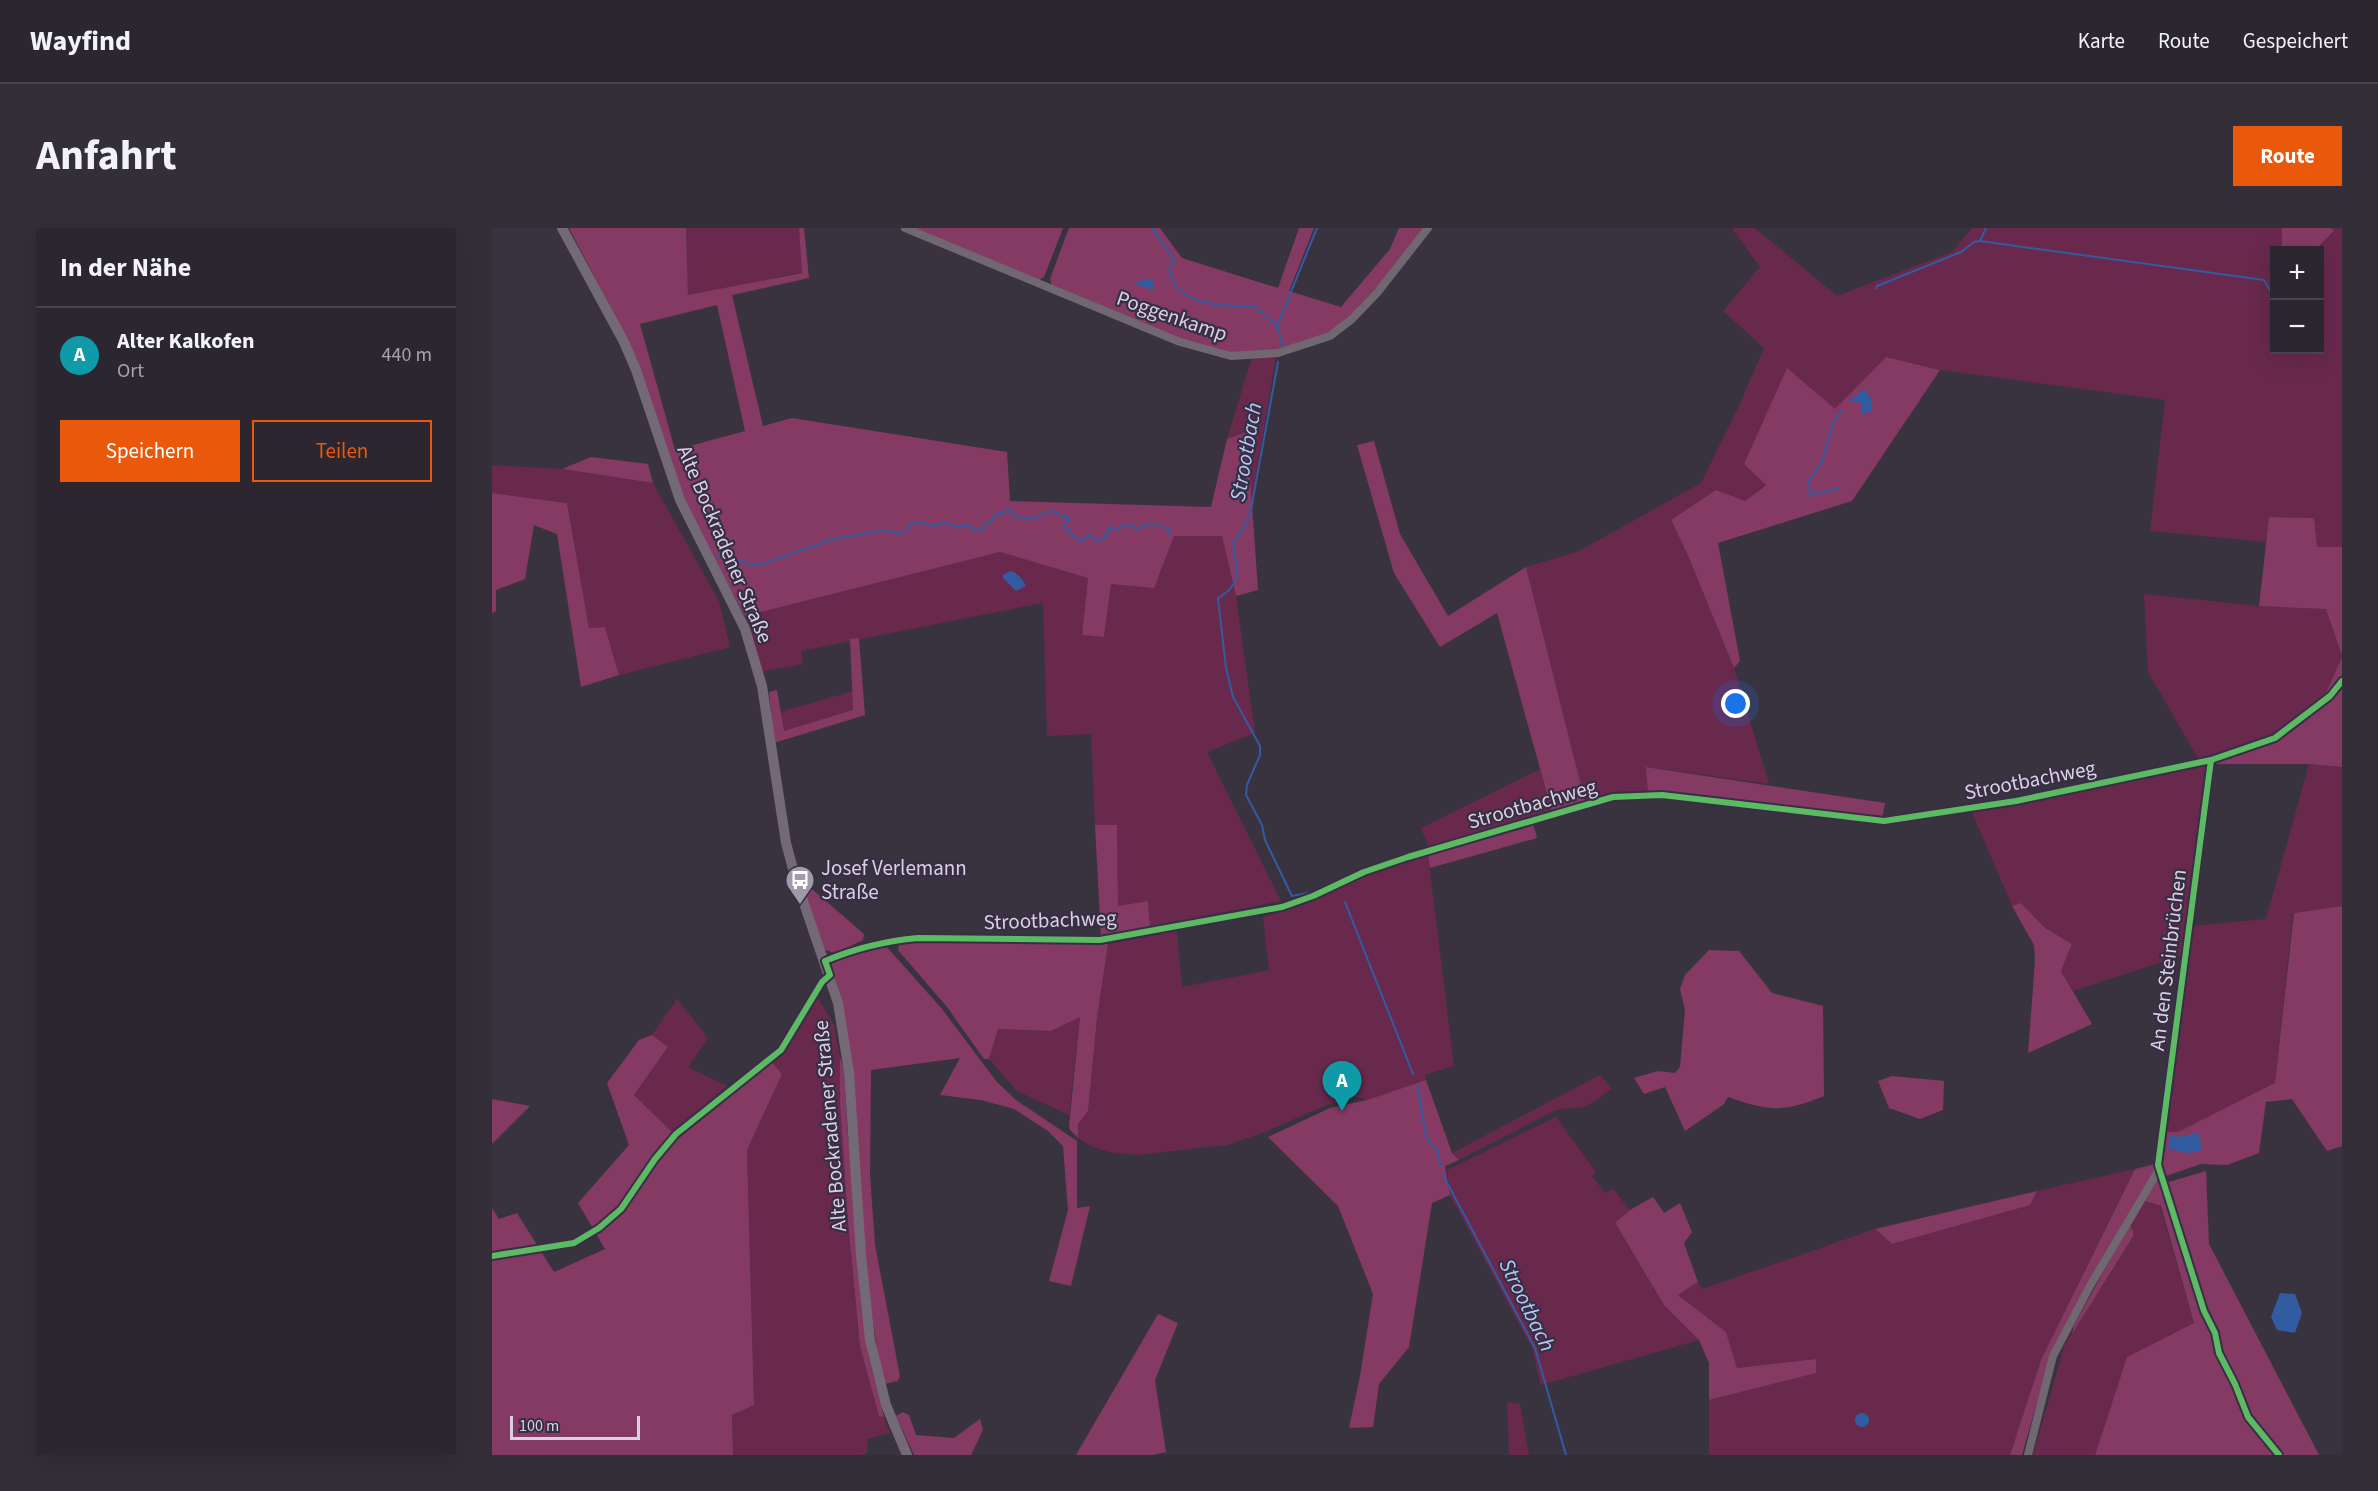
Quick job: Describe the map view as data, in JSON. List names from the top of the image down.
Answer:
{
  "streets": {
    "street": [
      "Poggenkamp",
      "Alte Bockradener Straße",
      "Strootbachweg",
      "An den Steinbrüchen"
    ]
  },
  "crossings": [
    ["Alte Bockradener Straße", "Strootbachweg"],
    ["Strootbachweg", "An den Steinbrüchen"]
  ],
  "water": ["Strootbach"],
  "places": {
    "bus stop": ["Josef Verlemann Straße"]
  },
  "scale_bar": "100 m",
  "page": {
    "header": "Wayfind",
    "nav": ["Karte", "Route", "Gespeichert"],
    "title": "Anfahrt",
    "buttons": [
      "Route",
      ["Speichern", "Teilen"]
    ],
    "heading": "In der Nähe",
    "map_buttons": ["+", "−"],
    "list": [
      {
        "mark": "A",
        "name": "Alter Kalkofen",
        "note": "Ort",
        "value": "440 m"
      }
    ],
    "pins": "A",
    "scale": "100 m"
  }
}
